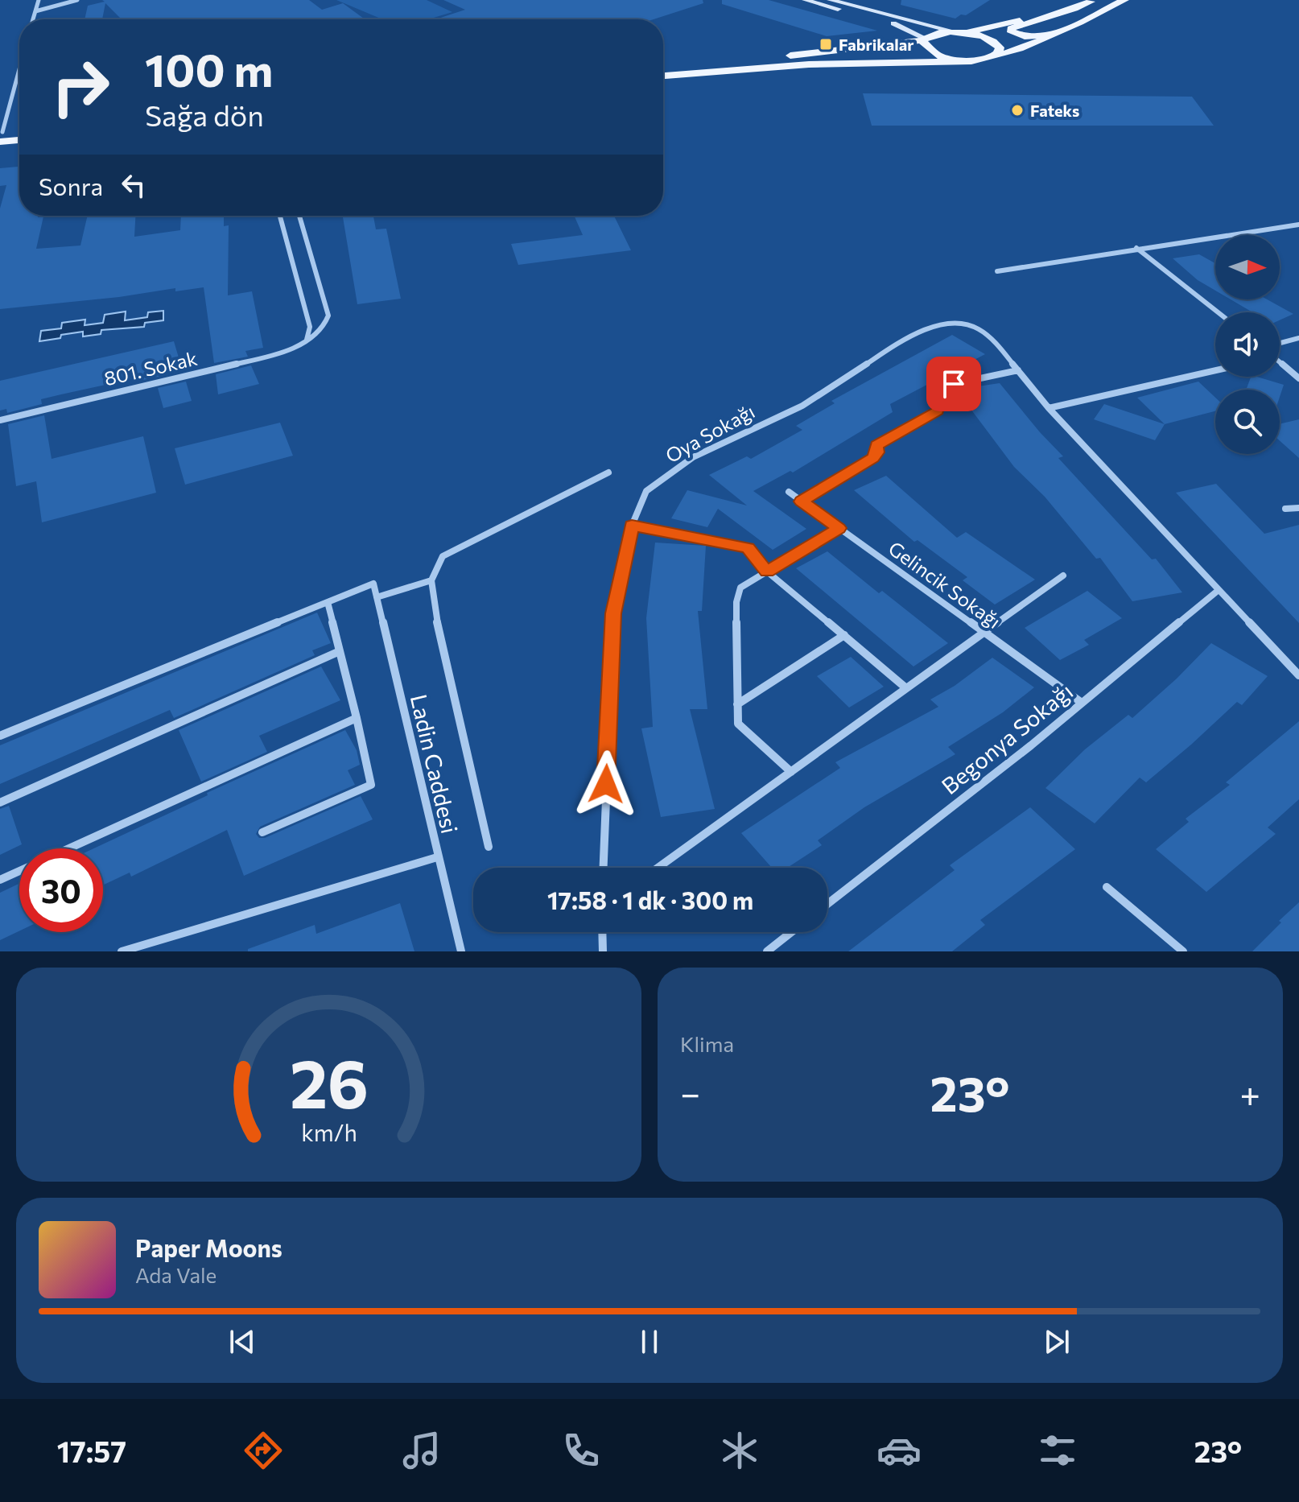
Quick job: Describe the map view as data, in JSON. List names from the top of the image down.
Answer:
{
  "streets": {
    "street": [
      "801. Sokak",
      "Oya Sokağı",
      "Gelincik Sokağı",
      "Begonya Sokağı",
      "Ladin Caddesi"
    ]
  },
  "crossings": [
    ["Oya Sokağı", "Begonya Sokağı"],
    ["Gelincik Sokağı", "Begonya Sokağı"]
  ],
  "places": {
    "transit": ["Fabrikalar"],
    "other": ["Fateks"]
  },
  "north": "right",
  "page": {
    "turn": ["100 m", "Sağa dön"],
    "then": "Sonra",
    "limit": "30",
    "trip": "17:58 · 1 dk · 300 m",
    "tile": "Klima",
    "heat": ["−", "23°", "+"],
    "song": ["Paper Moons", "Ada Vale"],
    "tabs": ["17:57", "23°"],
    "gauge": ["26", "km/h"]
  }
}
